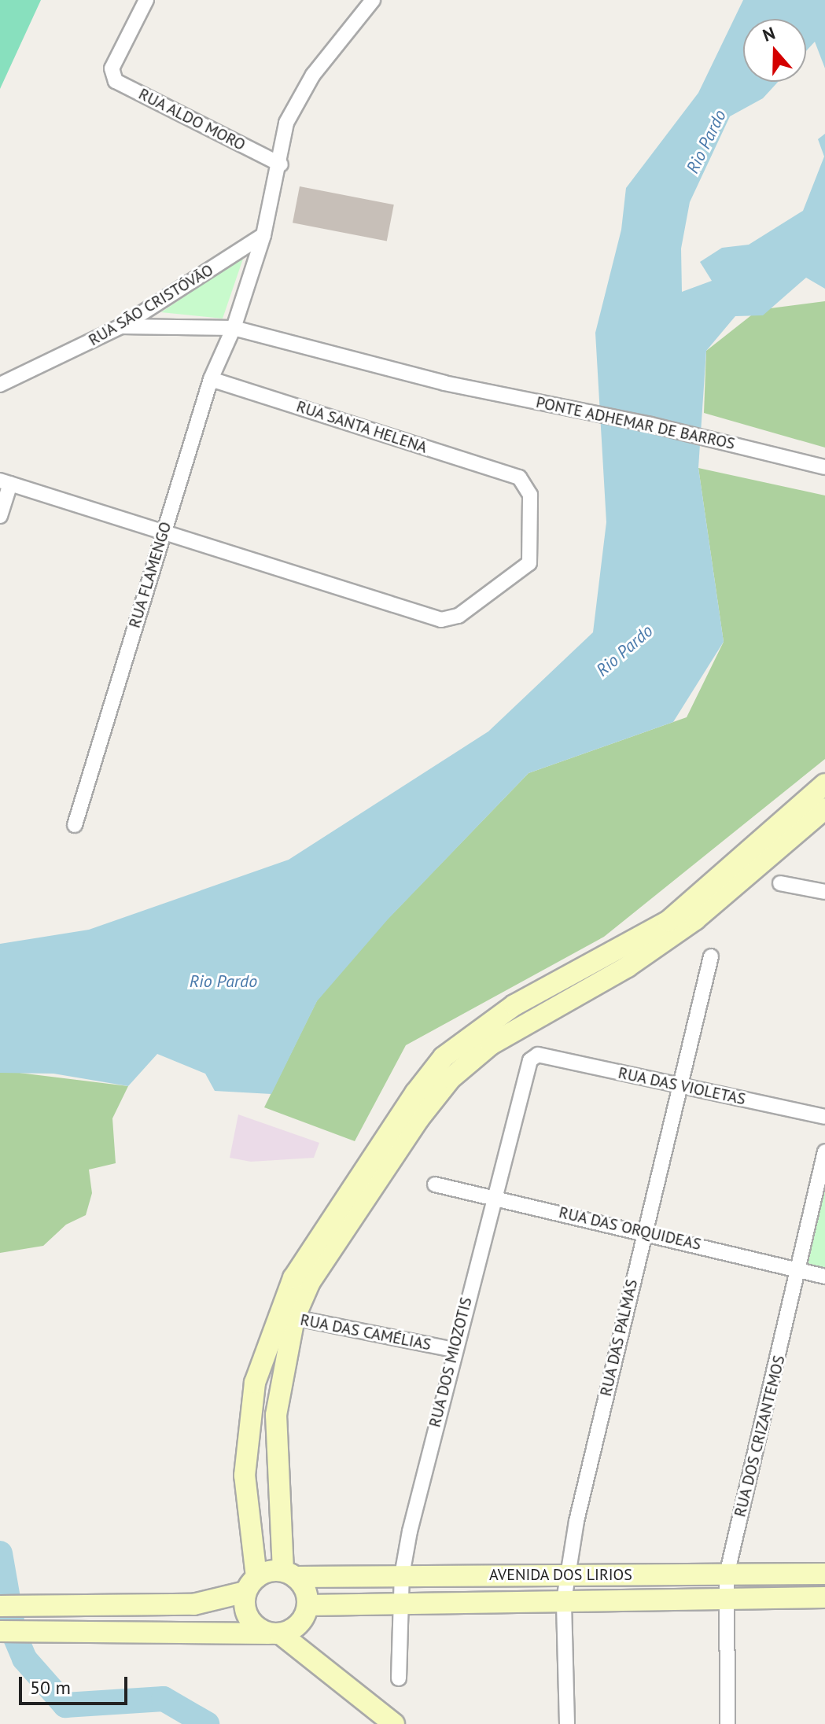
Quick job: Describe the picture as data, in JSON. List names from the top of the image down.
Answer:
{
  "streets": {
    "main road": ["AVENIDA DOS LIRIOS"],
    "street": [
      "RUA ALDO MORO",
      "RUA SÃO CRISTÓVÃO",
      "PONTE ADHEMAR DE BARROS",
      "RUA SANTA HELENA",
      "RUA FLAMENGO",
      "RUA DAS VIOLETAS",
      "RUA DAS ORQUIDEAS",
      "RUA DAS CAMÉLIAS",
      "RUA DAS PALMAS",
      "RUA DOS MIOZOTIS",
      "RUA DOS CRIZANTEMOS"
    ]
  },
  "crossings": [
    ["RUA ALDO MORO", "RUA FLAMENGO"],
    ["RUA SÃO CRISTÓVÃO", "PONTE ADHEMAR DE BARROS"],
    ["RUA SÃO CRISTÓVÃO", "RUA FLAMENGO"],
    ["PONTE ADHEMAR DE BARROS", "RUA FLAMENGO"],
    ["RUA SANTA HELENA", "RUA FLAMENGO"],
    ["RUA DAS VIOLETAS", "RUA DAS PALMAS"],
    ["RUA DAS VIOLETAS", "RUA DOS MIOZOTIS"],
    ["RUA DAS ORQUIDEAS", "RUA DAS PALMAS"],
    ["RUA DAS ORQUIDEAS", "RUA DOS MIOZOTIS"],
    ["RUA DAS ORQUIDEAS", "RUA DOS CRIZANTEMOS"],
    ["RUA DAS CAMÉLIAS", "RUA DOS MIOZOTIS"],
    ["RUA DAS PALMAS", "AVENIDA DOS LIRIOS"],
    ["RUA DOS MIOZOTIS", "AVENIDA DOS LIRIOS"],
    ["RUA DOS CRIZANTEMOS", "AVENIDA DOS LIRIOS"]
  ],
  "water": ["Rio Pardo"],
  "scale_bar": "50 m",
  "north": "top"
}
